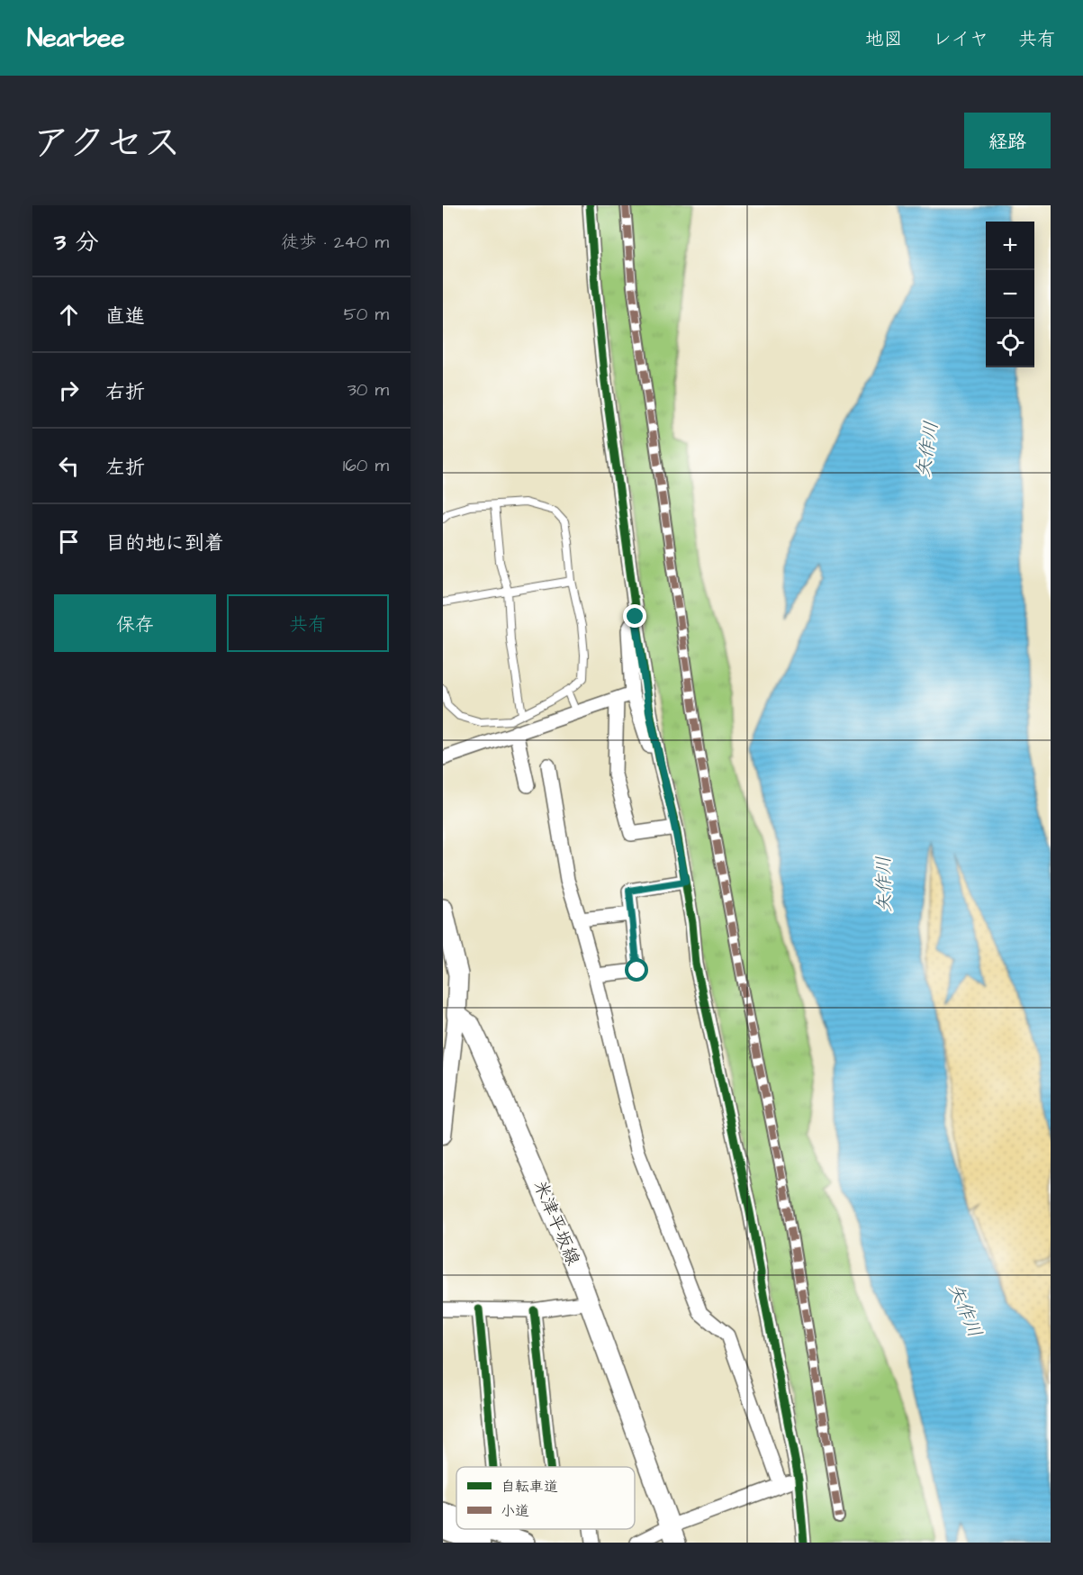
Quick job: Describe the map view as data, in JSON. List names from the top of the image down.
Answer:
{
  "streets": {
    "main road": ["米津平坂線"]
  },
  "water": ["矢作川"],
  "legend": ["自転車道", "小道"],
  "page": {
    "header": "Nearbee",
    "nav": ["地図", "レイヤ", "共有"],
    "title": "アクセス",
    "buttons": [
      "経路",
      ["保存", "共有"]
    ],
    "heading": ["3 分", "徒歩 · 240 m"],
    "map_buttons": ["+", "−"],
    "list": [
      ["直進", "50 m"],
      ["右折", "30 m"],
      ["左折", "160 m"],
      "目的地に到着"
    ]
  }
}
